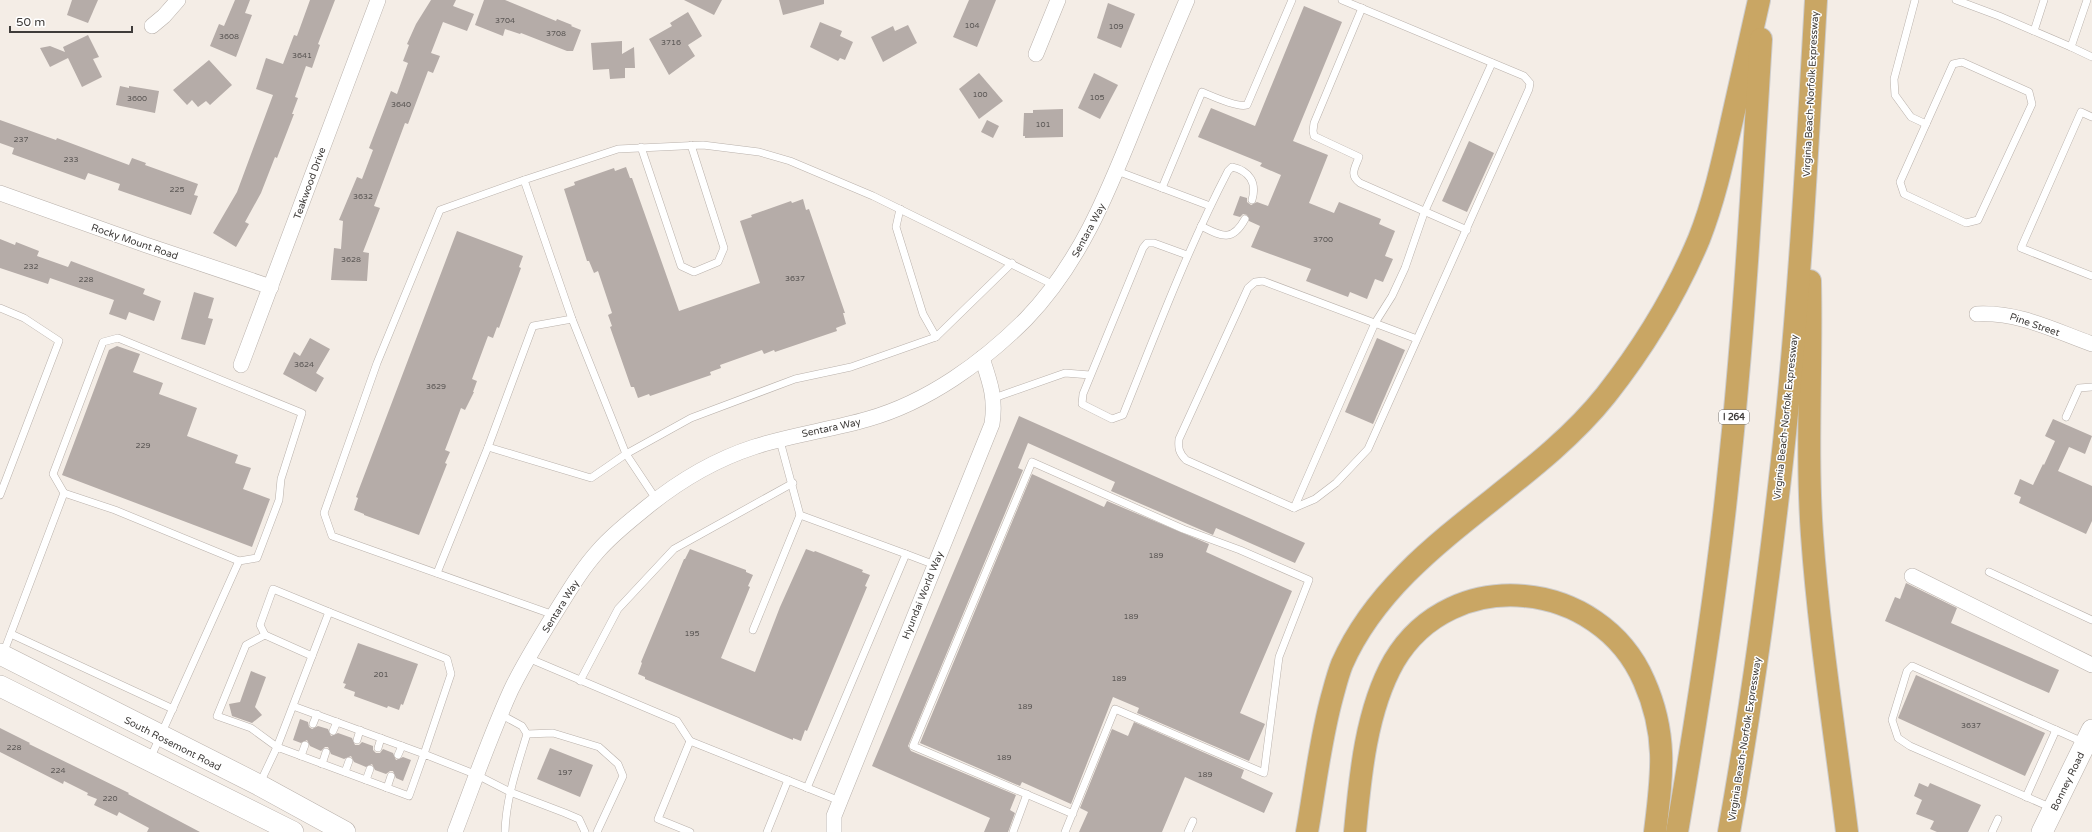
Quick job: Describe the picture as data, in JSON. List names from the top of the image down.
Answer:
{
  "streets": {
    "highway": ["Virginia Beach-Norfolk Expressway", "I 264"],
    "main road": ["South Rosemont Road", "Bonney Road"],
    "street": [
      "Teakwood Drive",
      "Sentara Way",
      "Rocky Mount Road",
      "Pine Street",
      "Hyundai World Way"
    ]
  },
  "crossings": [
    ["Teakwood Drive", "Rocky Mount Road"],
    ["Sentara Way", "Hyundai World Way"]
  ],
  "house_numbers": [
    "3704",
    "104",
    "109",
    "3708",
    "3608",
    "3716",
    "3641",
    "100",
    "105",
    "3600",
    "3640",
    "101",
    "237",
    "233",
    "225",
    "3632",
    "3700",
    "3628",
    "232",
    "3637",
    "228",
    "3624",
    "3629",
    "229",
    "189",
    "189",
    "195",
    "201",
    "189",
    "189",
    "3637",
    "228",
    "189",
    "224",
    "197",
    "189",
    "220"
  ],
  "scale_bar": "50 m"
}
